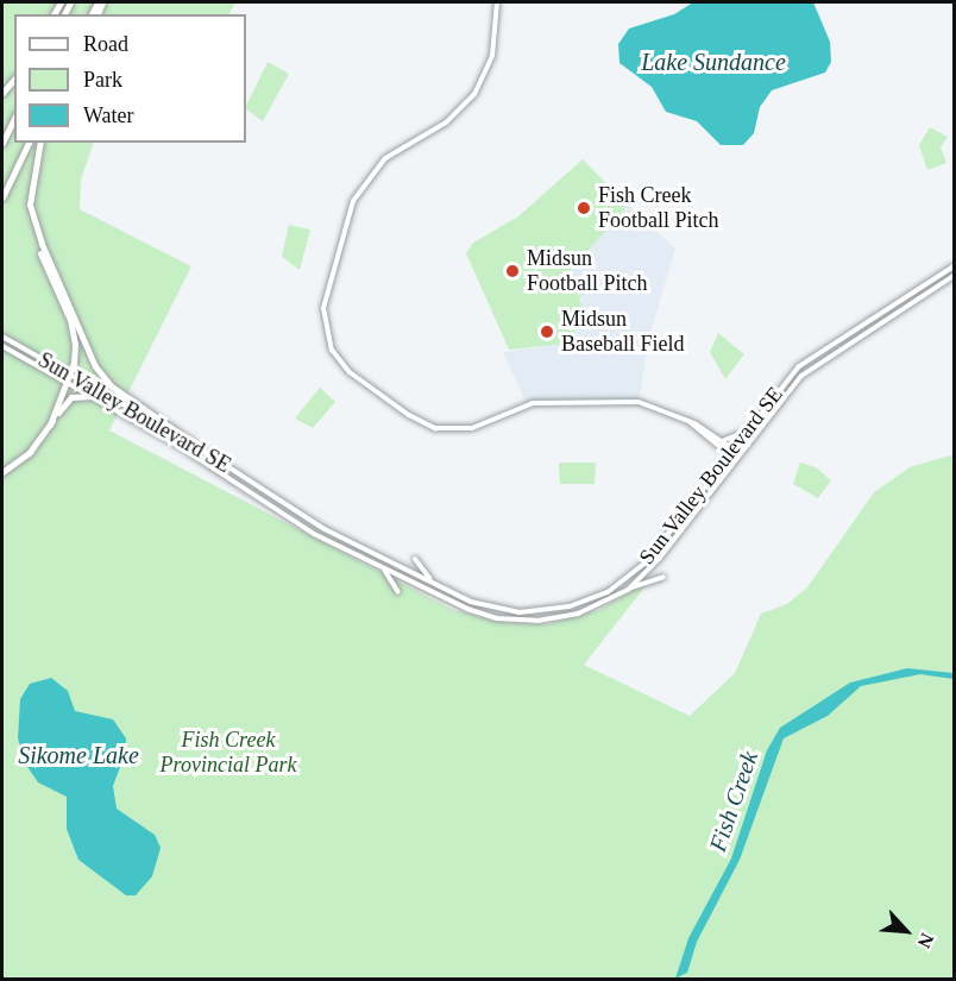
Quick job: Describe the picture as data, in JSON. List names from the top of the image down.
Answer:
{
  "streets": {
    "main road": ["Sun Valley Boulevard SE"]
  },
  "water": ["Lake Sundance", "Sikome Lake", "Fish Creek"],
  "parks": ["Fish Creek Provincial Park"],
  "places": ["Fish Creek Football Pitch", "Midsun Football Pitch", "Midsun Baseball Field"],
  "legend": ["Road", "Park", "Water"],
  "north": "bottom right"
}
